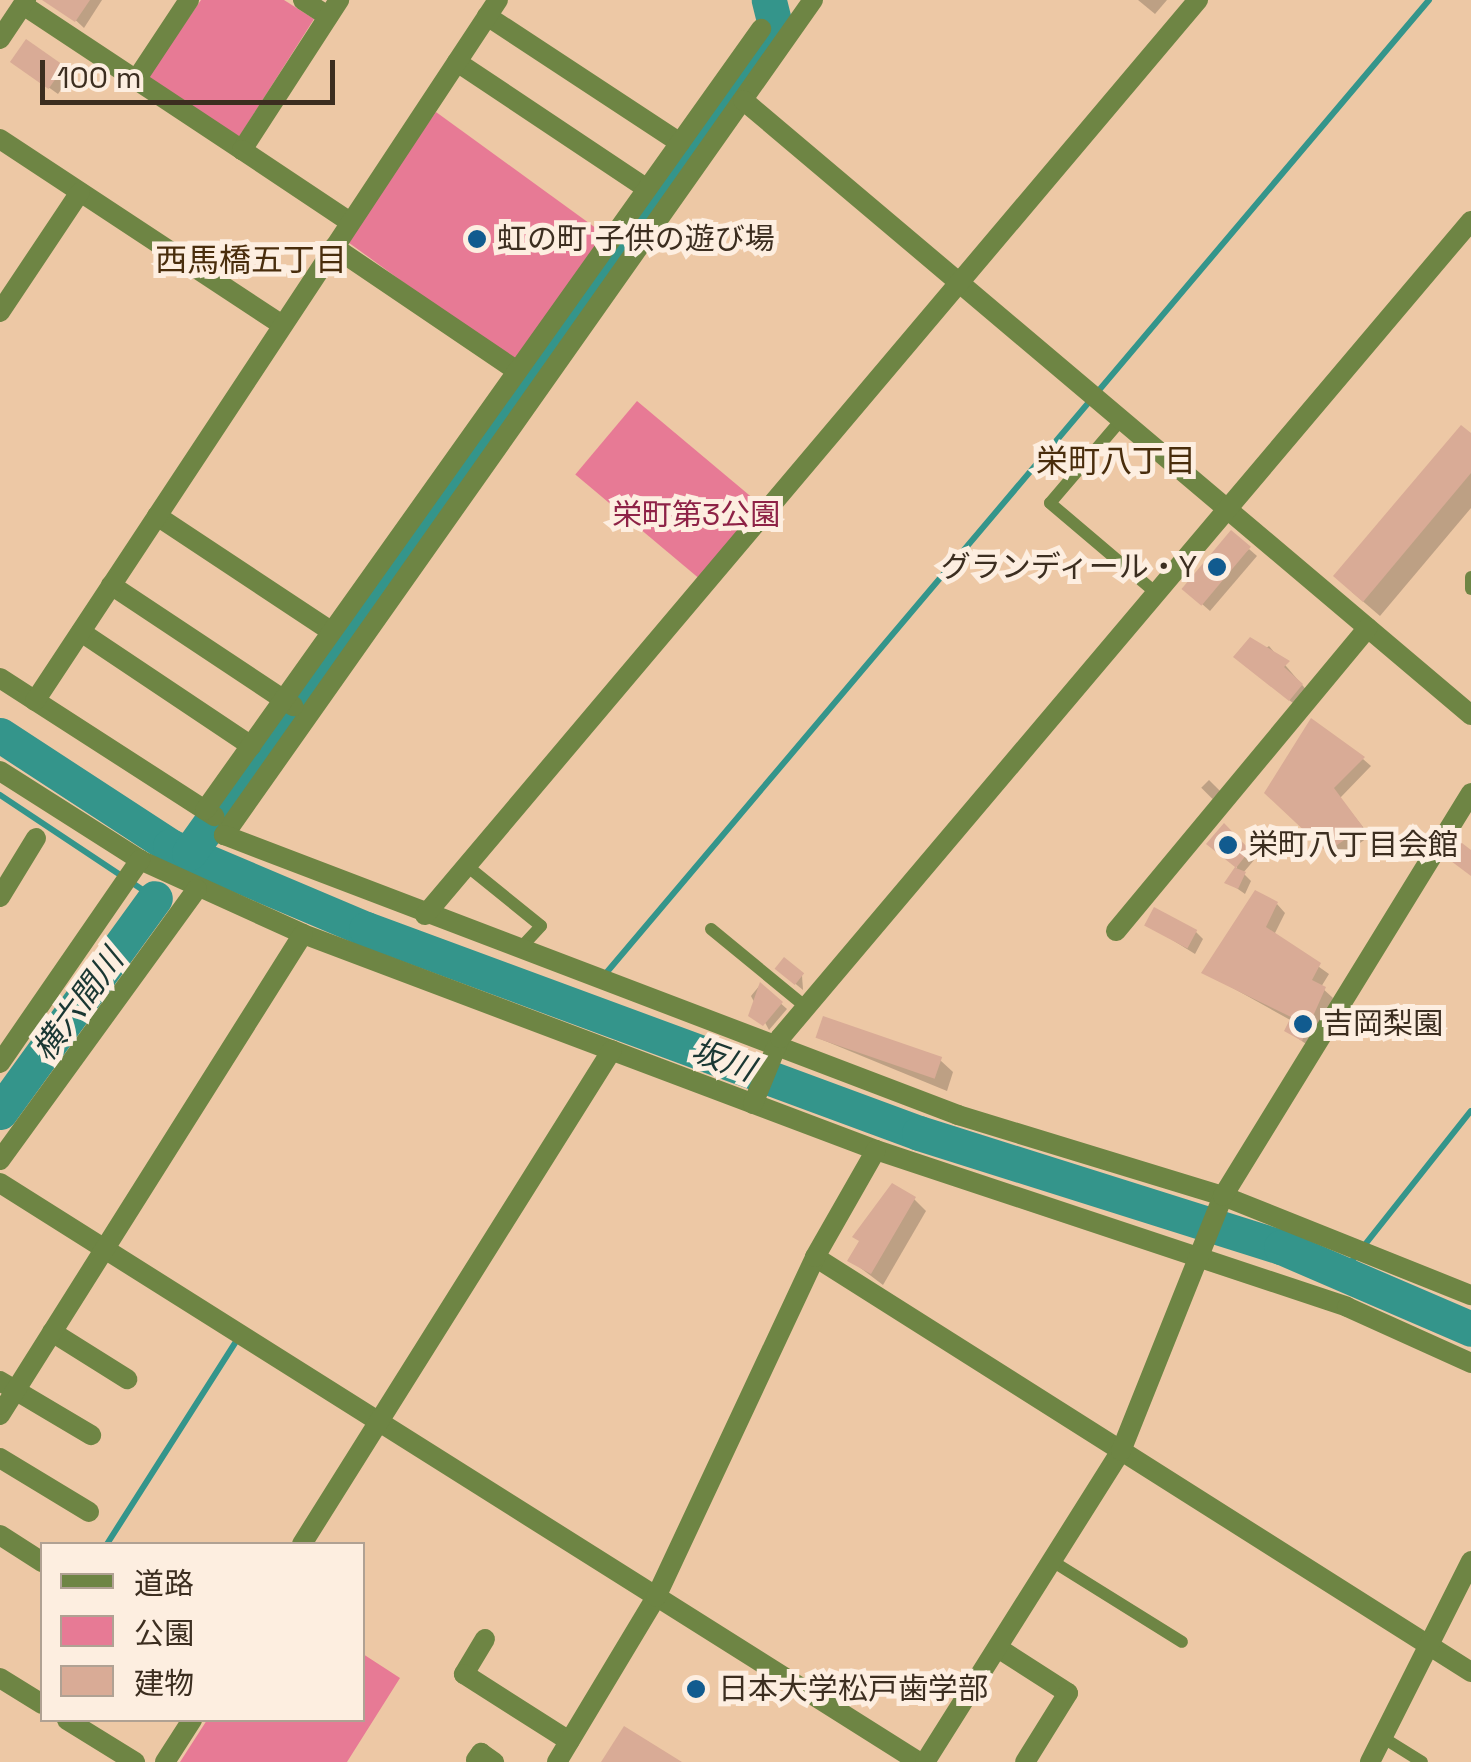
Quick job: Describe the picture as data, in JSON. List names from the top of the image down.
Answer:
{
  "districts": ["西馬橋五丁目", "栄町八丁目"],
  "water": ["横六間川", "坂川"],
  "parks": ["栄町第3公園"],
  "places": [
    "虹の町 子供の遊び場",
    "グランディール・Y",
    "栄町八丁目会館",
    "吉岡梨園",
    "日本大学松戸歯学部"
  ],
  "legend": ["道路", "公園", "建物"],
  "scale_bar": "100 m"
}
